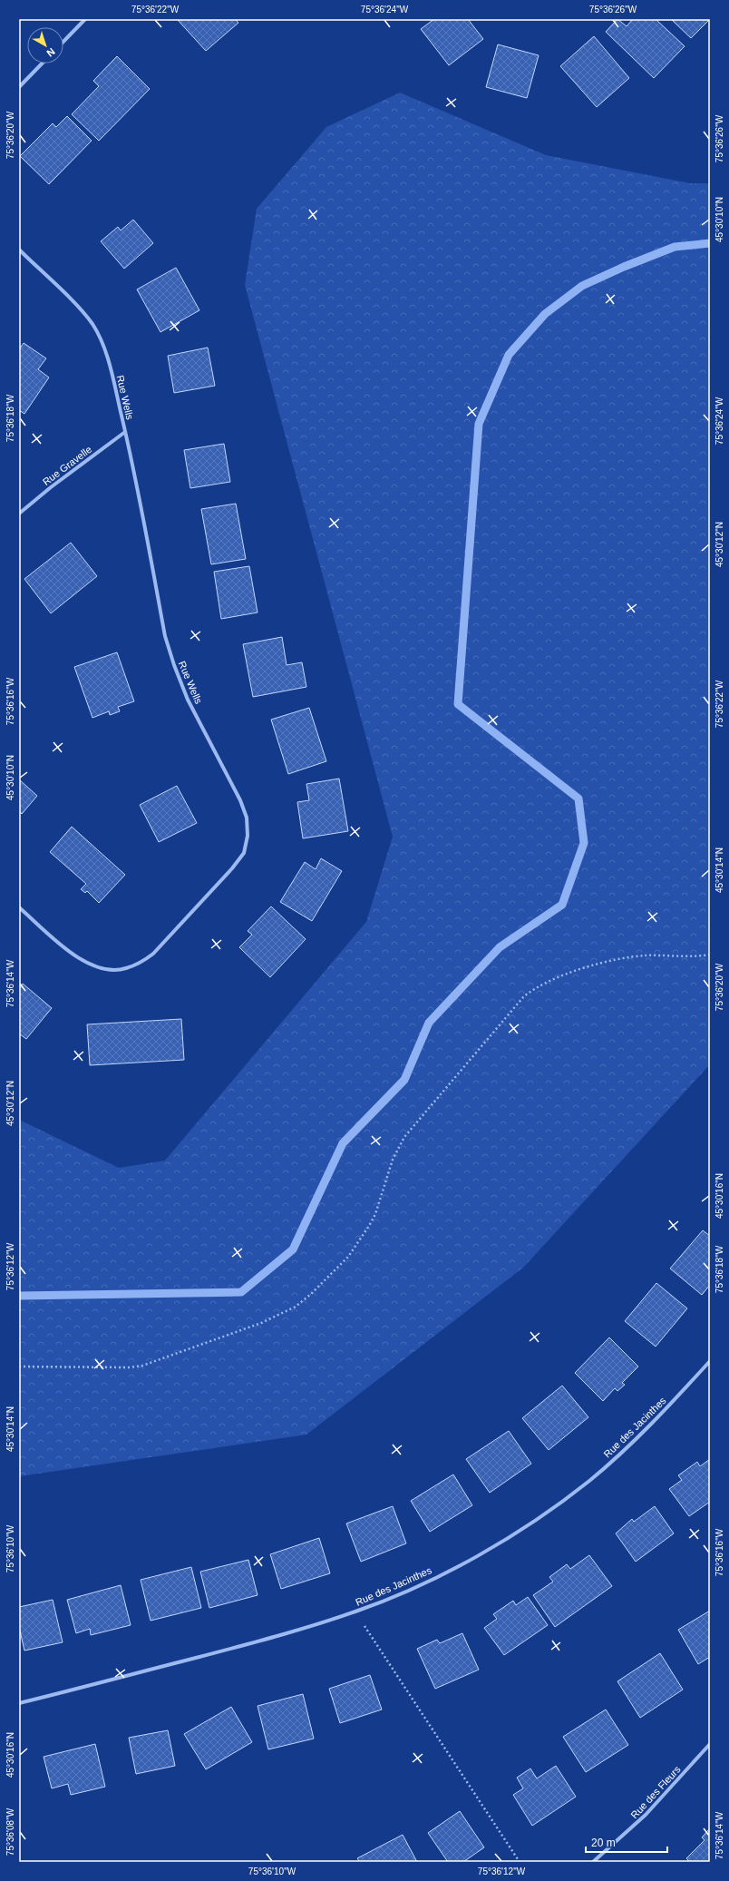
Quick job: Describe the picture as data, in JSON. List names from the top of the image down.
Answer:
{
  "streets": {
    "street": [
      "Rue Wells",
      "Rue Gravelle",
      "Rue des Jacinthes",
      "Rue des Fleurs"
    ]
  },
  "crossings": [
    ["Rue Wells", "Rue Gravelle"]
  ],
  "scale_bar": "20 m",
  "north": "bottom right",
  "coordinates": [
    "75°36'22\"W",
    "75°36'24\"W",
    "75°36'26\"W",
    "75°36'20\"W",
    "45°30'10\"N",
    "75°36'18\"W",
    "45°30'12\"N",
    "75°36'16\"W",
    "45°30'14\"N",
    "75°36'14\"W",
    "45°30'16\"N",
    "75°36'12\"W",
    "75°36'10\"W",
    "75°36'08\"W"
  ]
}
